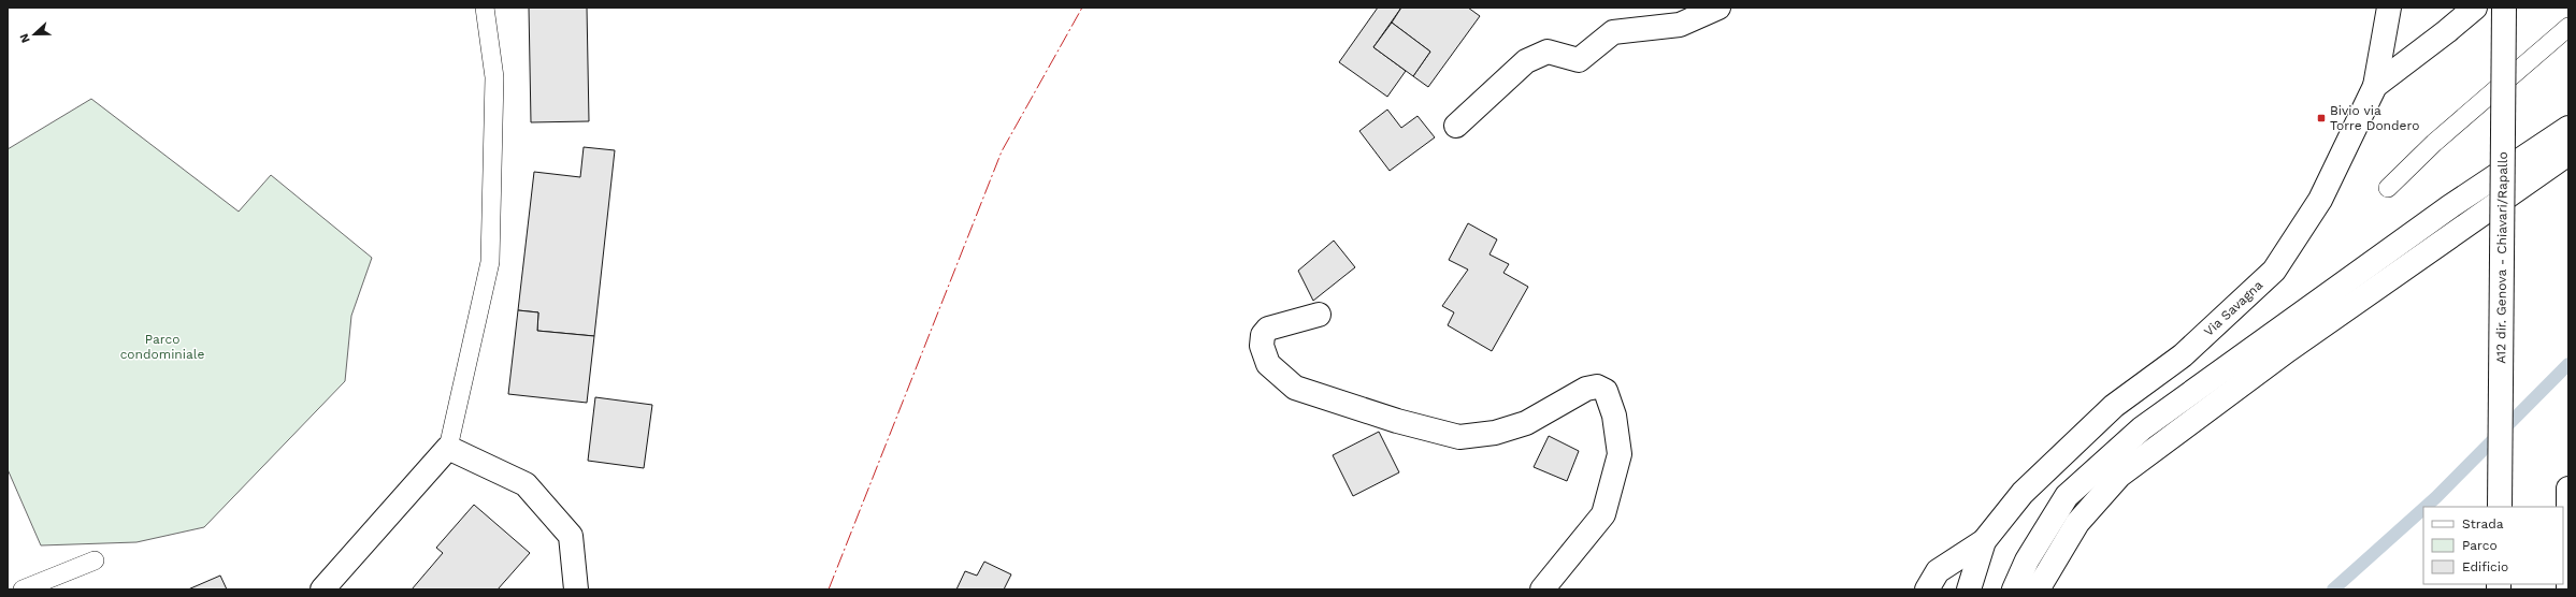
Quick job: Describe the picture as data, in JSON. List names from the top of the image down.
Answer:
{
  "streets": {
    "main road": ["A12 dir. Genova - Chiavari/Rapallo", "Via Savagna"]
  },
  "parks": ["Parco condominiale"],
  "places": {
    "transit": ["Bivio via Torre Dondero"]
  },
  "legend": ["Strada", "Parco", "Edificio"],
  "north": "left"
}
